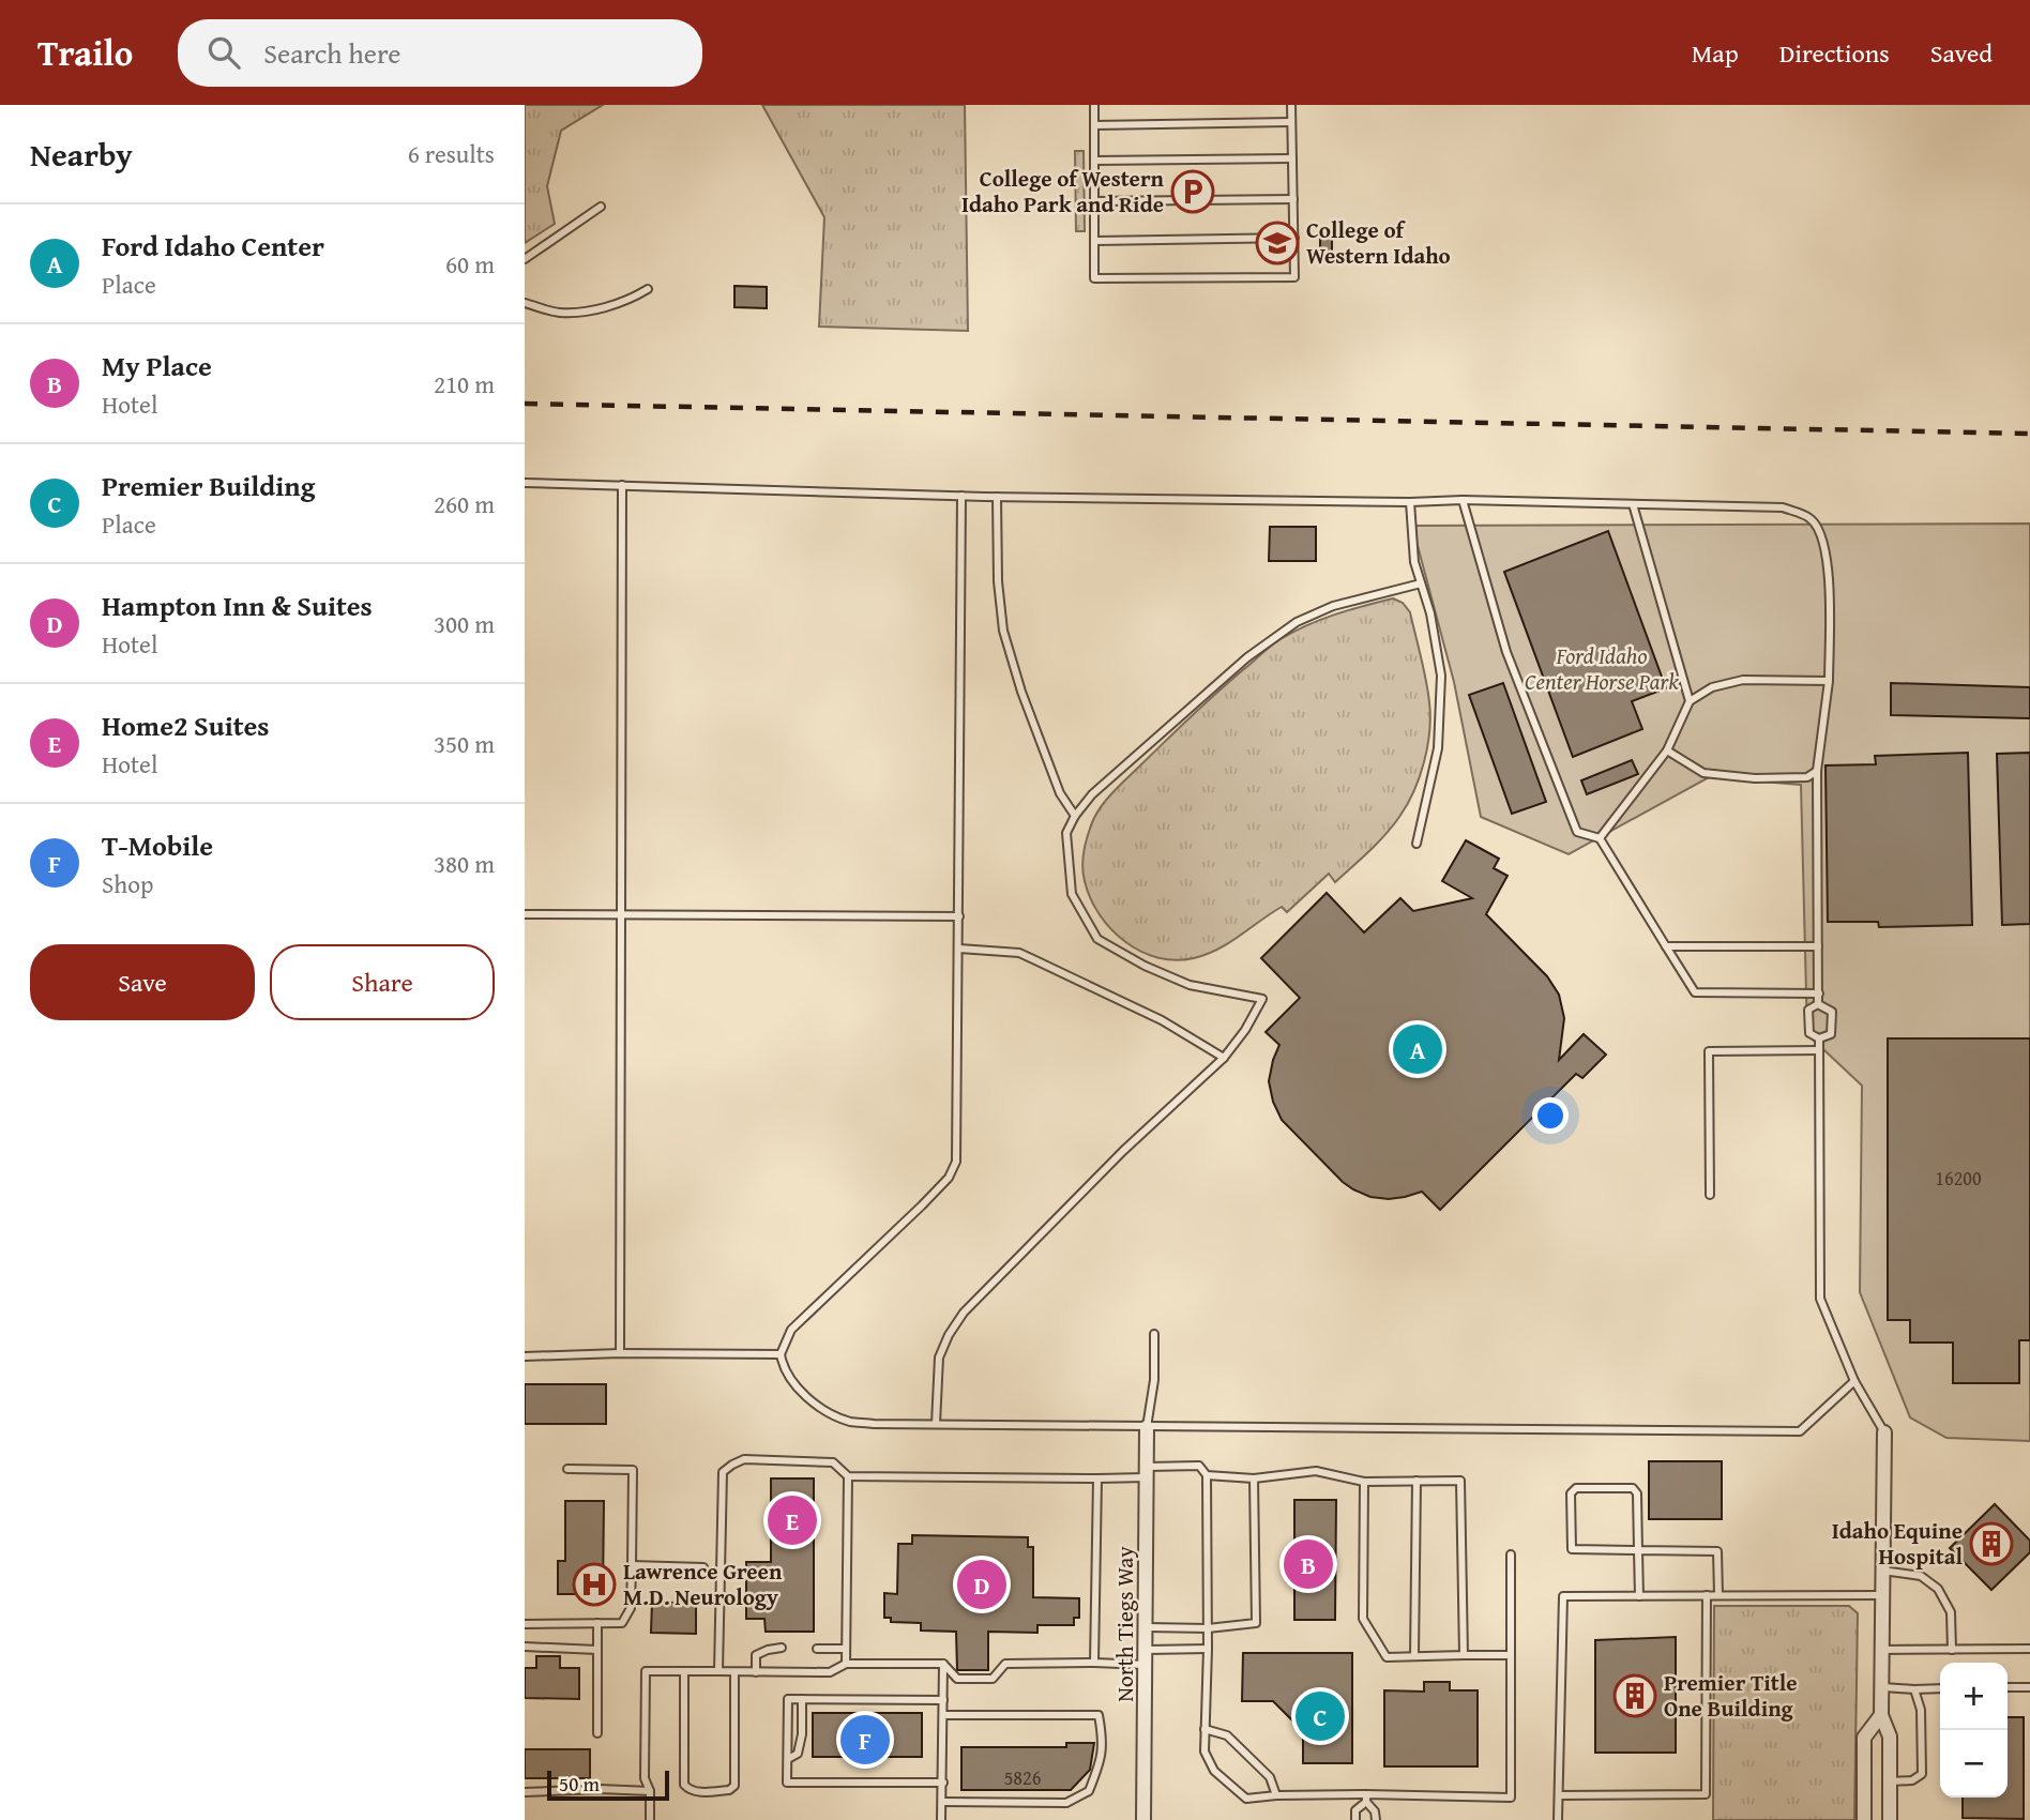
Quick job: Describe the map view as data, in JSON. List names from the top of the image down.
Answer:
{
  "streets": {
    "street": ["North Tiegs Way"]
  },
  "parks": ["Ford Idaho Center Horse Park"],
  "places": {
    "parking": ["College of Western Idaho Park and Ride"],
    "school or university": ["College of Western Idaho"],
    "building": ["Idaho Equine Hospital", "Premier Title One Building"],
    "hospital": ["Lawrence Green M.D. Neurology"]
  },
  "house_numbers": ["16200", "5826"],
  "scale_bar": "50 m",
  "page": {
    "header": "Trailo",
    "search": "Search here",
    "nav": ["Map", "Directions", "Saved"],
    "heading": ["Nearby", "6 results"],
    "list": [
      {
        "mark": "A",
        "name": "Ford Idaho Center",
        "note": "Place",
        "value": "60 m"
      },
      {
        "mark": "B",
        "name": "My Place",
        "note": "Hotel",
        "value": "210 m"
      },
      {
        "mark": "C",
        "name": "Premier Building",
        "note": "Place",
        "value": "260 m"
      },
      {
        "mark": "D",
        "name": "Hampton Inn & Suites",
        "note": "Hotel",
        "value": "300 m"
      },
      {
        "mark": "E",
        "name": "Home2 Suites",
        "note": "Hotel",
        "value": "350 m"
      },
      {
        "mark": "F",
        "name": "T-Mobile",
        "note": "Shop",
        "value": "380 m"
      }
    ],
    "buttons": ["Save", "Share"],
    "pins": [
      "A",
      "E",
      "B",
      "D",
      "C",
      "F"
    ],
    "map_buttons": ["+", "−"],
    "scale": "50 m"
  }
}
